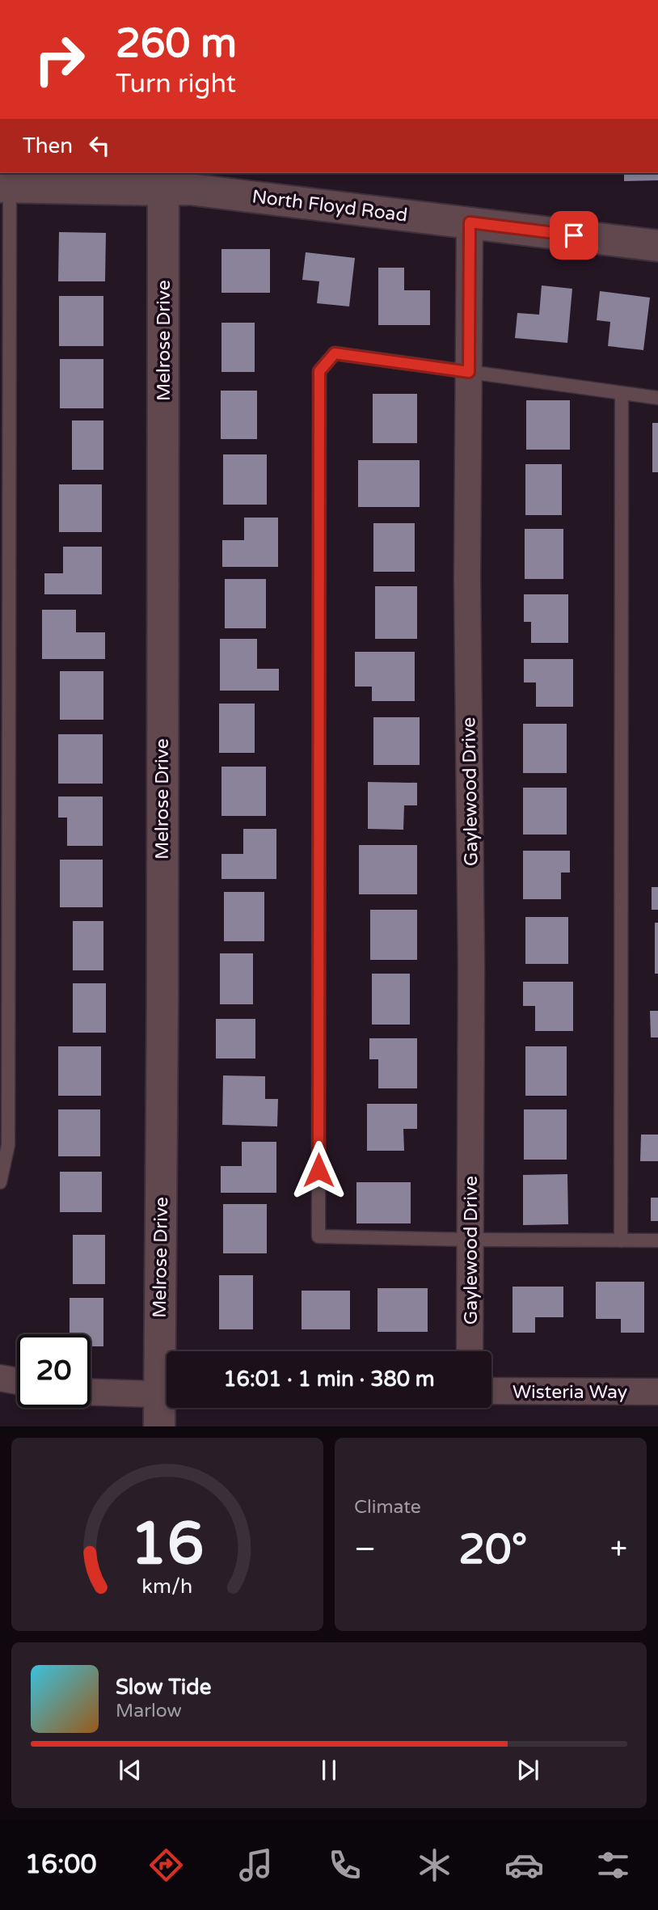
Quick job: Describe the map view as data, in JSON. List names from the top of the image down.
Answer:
{
  "streets": {
    "street": [
      "North Floyd Road",
      "Melrose Drive",
      "Gaylewood Drive",
      "Wisteria Way"
    ]
  },
  "crossings": [
    ["North Floyd Road", "Melrose Drive"],
    ["North Floyd Road", "Gaylewood Drive"]
  ],
  "page": {
    "turn": ["260 m", "Turn right"],
    "then": "Then",
    "limit": "20",
    "trip": "16:01 · 1 min · 380 m",
    "tile": "Climate",
    "heat": ["−", "20°", "+"],
    "song": ["Slow Tide", "Marlow"],
    "tabs": "16:00",
    "gauge": ["16", "km/h"]
  }
}
